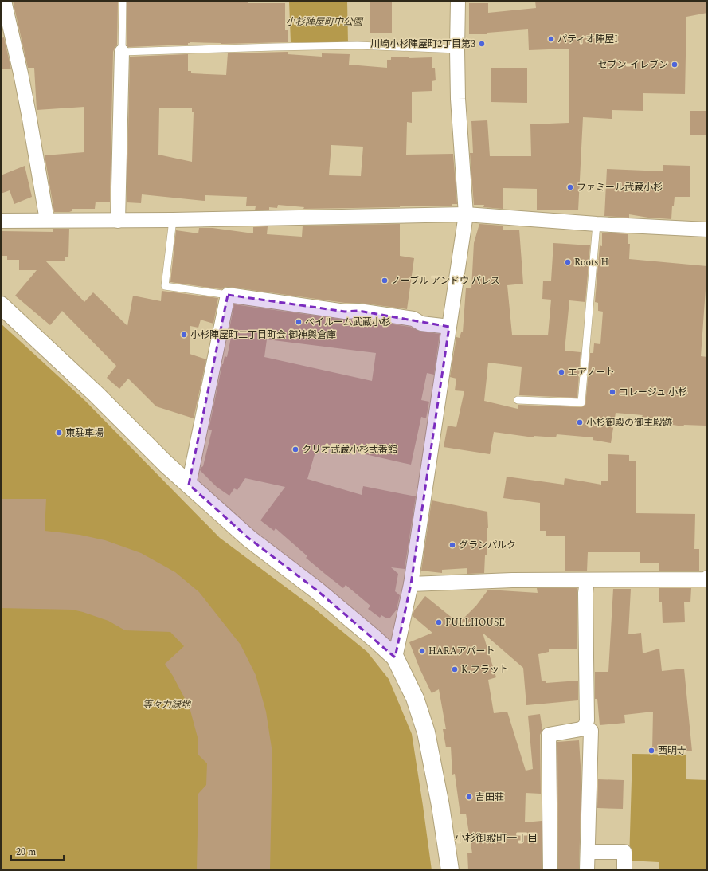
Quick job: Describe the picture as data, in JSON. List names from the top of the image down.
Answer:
{
  "districts": ["小杉御殿町一丁目"],
  "parks": ["小杉陣屋町中公園", "等々力緑地"],
  "places": [
    "パティオ陣屋I",
    "川崎小杉陣屋町2丁目第3",
    "セブン-イレブン",
    "ファミール武蔵小杉",
    "Roots H",
    "ノーブル アンドウ パレス",
    "ベイルーム武蔵小杉",
    "小杉陣屋町二丁目町会 御神輿倉庫",
    "エアノート",
    "コレージュ 小杉",
    "小杉御殿の御主殿跡",
    "東駐車場",
    "クリオ武蔵小杉弐番館",
    "グランパルク",
    "FULLHOUSE",
    "HARAアパート",
    "K.フラット",
    "西明寺",
    "吉田荘"
  ],
  "scale_bar": "20 m"
}
